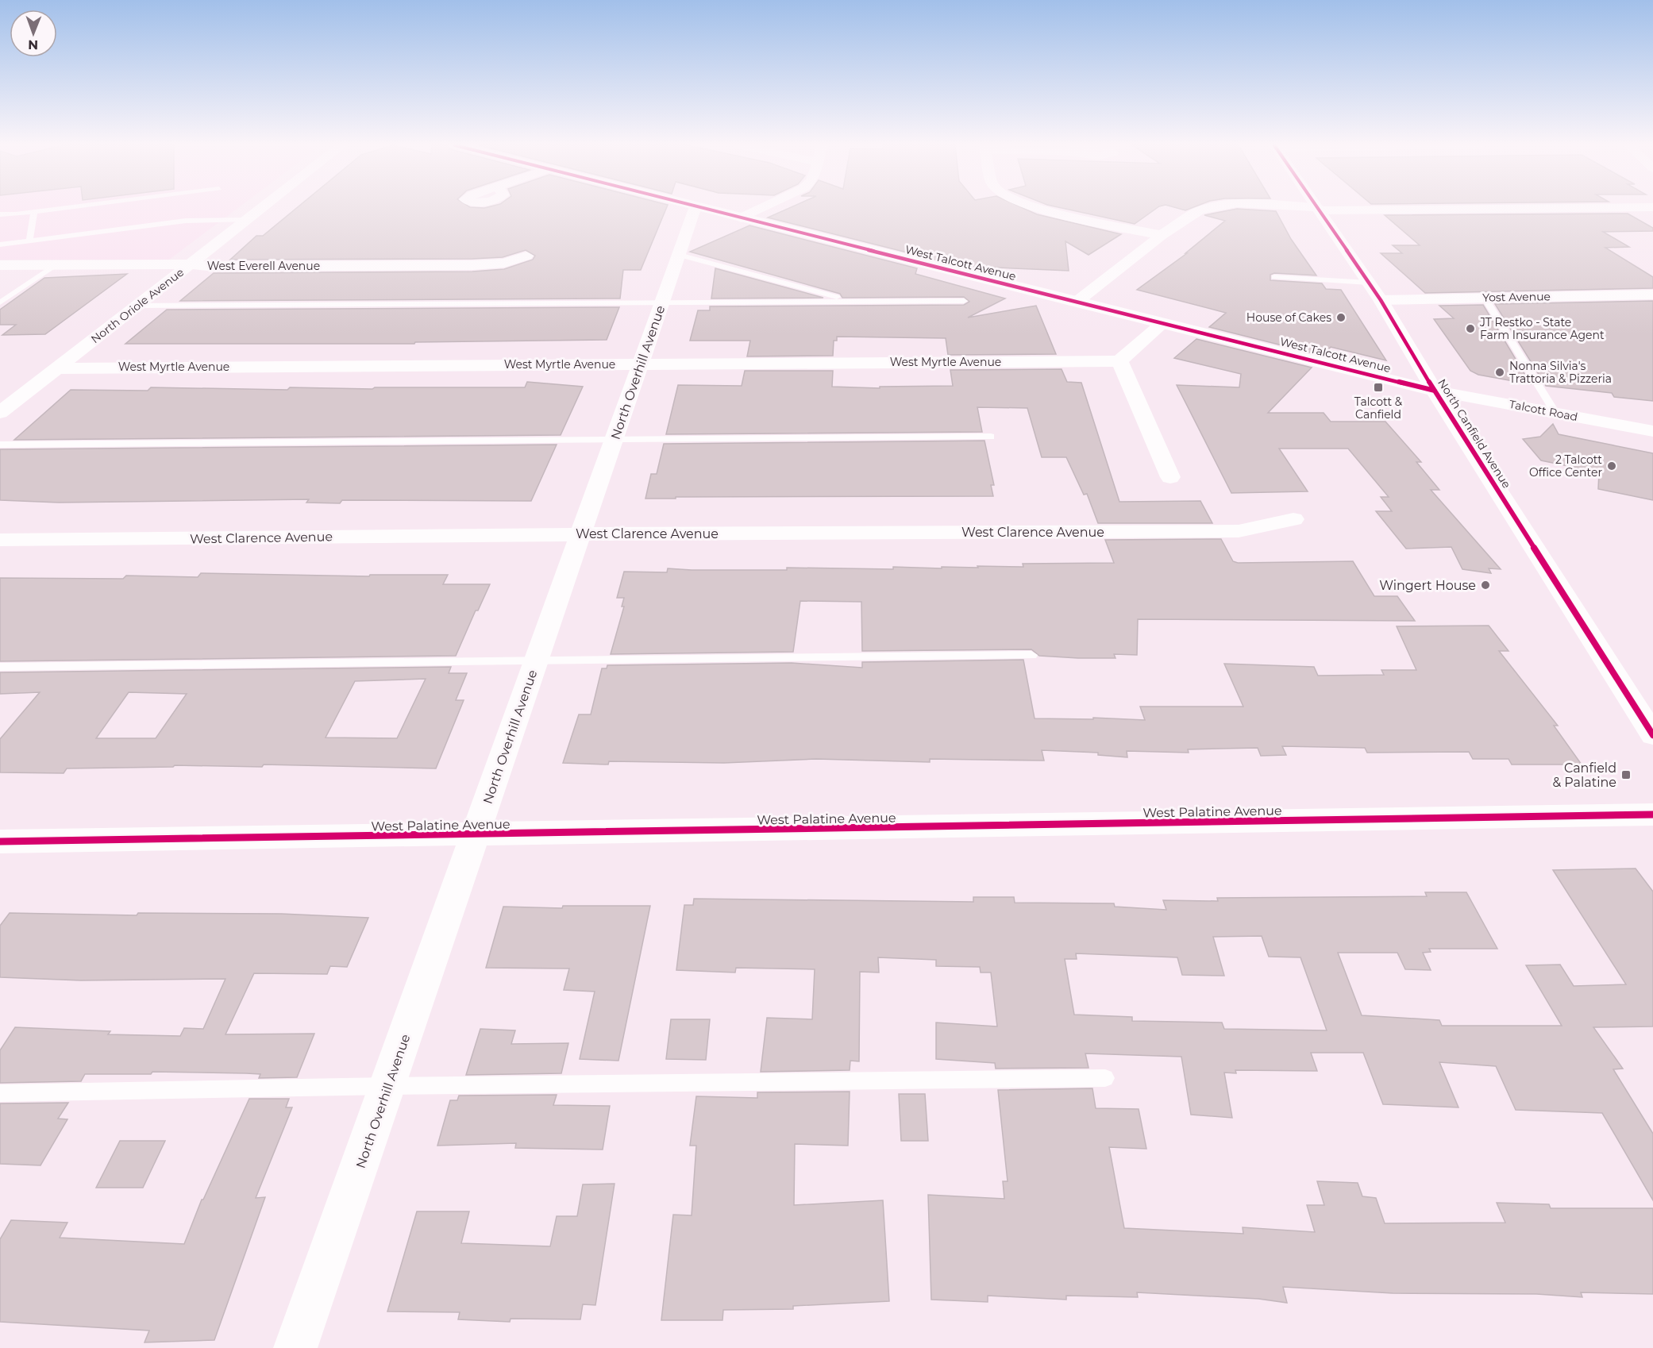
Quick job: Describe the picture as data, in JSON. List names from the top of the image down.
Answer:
{
  "streets": {
    "street": [
      "West Talcott Avenue",
      "West Everell Avenue",
      "Yost Avenue",
      "North Oriole Avenue",
      "West Myrtle Avenue",
      "North Overhill Avenue",
      "Talcott Road",
      "North Canfield Avenue",
      "West Clarence Avenue",
      "West Palatine Avenue"
    ]
  },
  "crossings": [
    ["West Talcott Avenue", "Talcott Road"],
    ["West Talcott Avenue", "North Canfield Avenue"],
    ["West Everell Avenue", "North Oriole Avenue"],
    ["Yost Avenue", "North Canfield Avenue"],
    ["North Oriole Avenue", "West Myrtle Avenue"],
    ["West Myrtle Avenue", "North Overhill Avenue"],
    ["North Overhill Avenue", "West Clarence Avenue"],
    ["North Overhill Avenue", "West Palatine Avenue"],
    ["Talcott Road", "North Canfield Avenue"]
  ],
  "places": {
    "other": [
      "House of Cakes",
      "JT Restko - State Farm Insurance Agent",
      "Nonna Silvia's Trattoria & Pizzeria",
      "2 Talcott Office Center",
      "Wingert House"
    ],
    "transit": ["Talcott & Canfield", "Canfield & Palatine"]
  },
  "north": "bottom"
}
